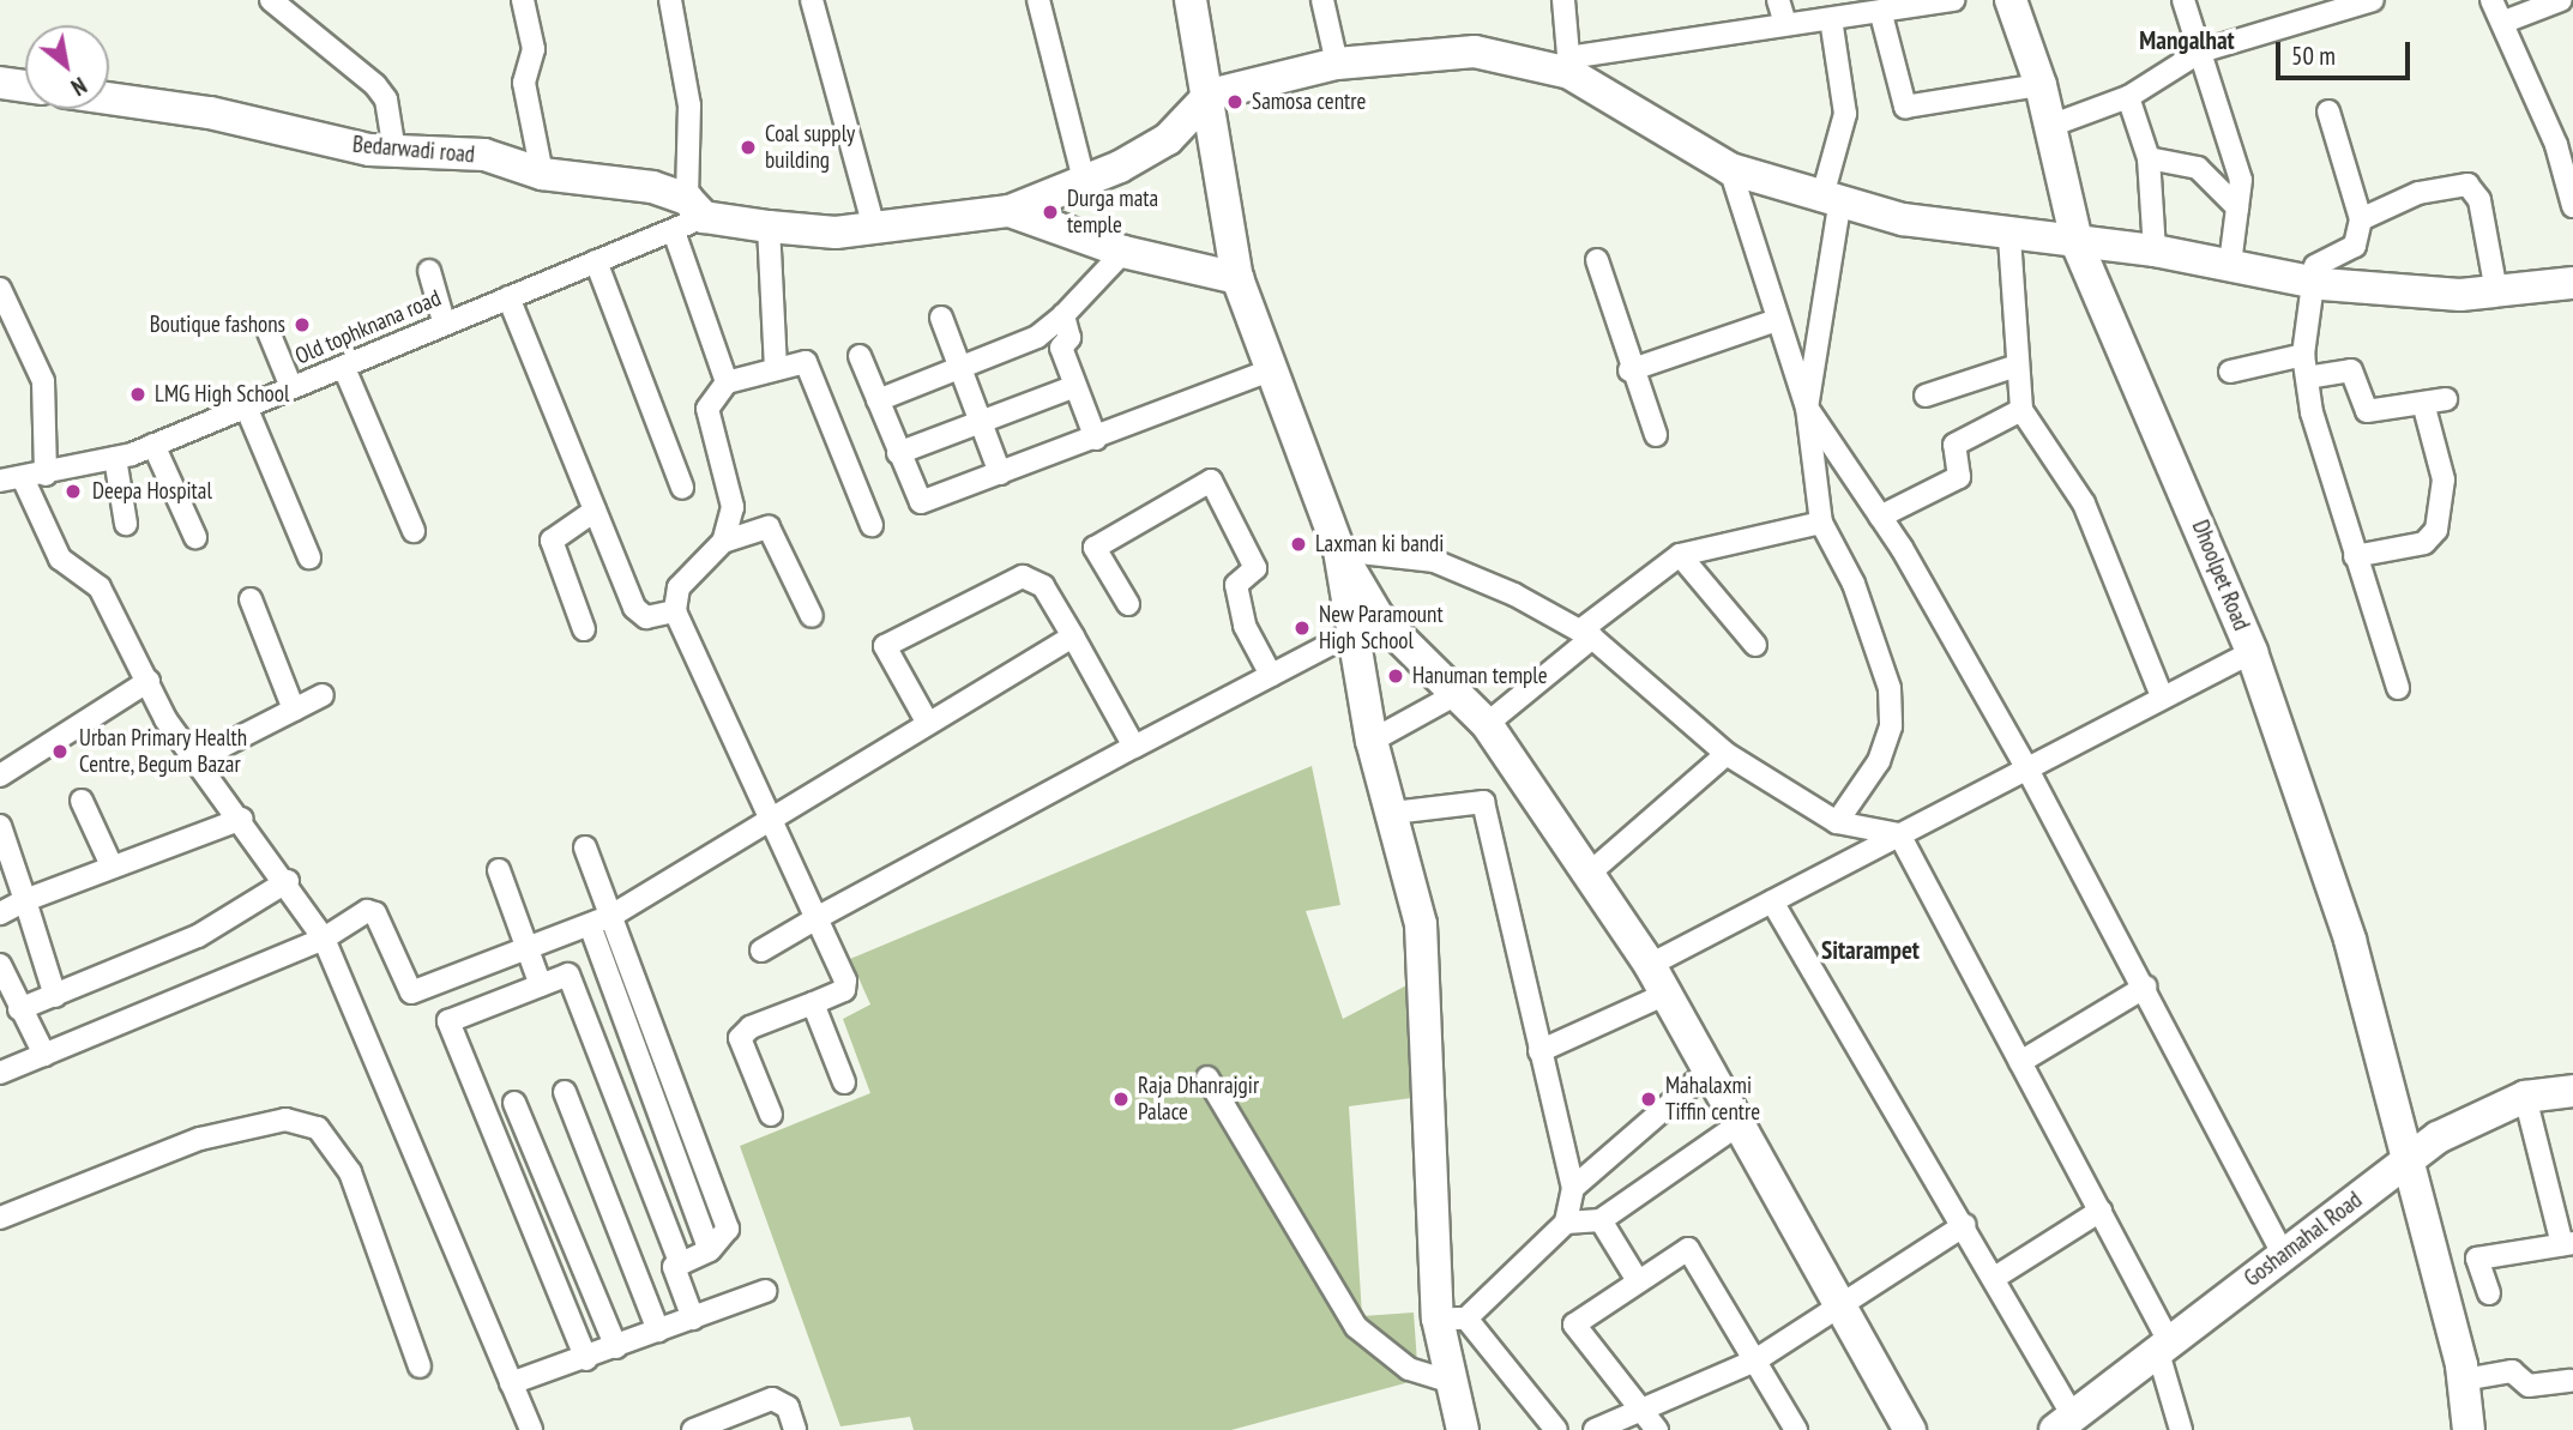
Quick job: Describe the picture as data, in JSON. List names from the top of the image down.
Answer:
{
  "streets": {
    "street": [
      "Bedarwadi road",
      "Old tophknana road",
      "Dhoolpet Road",
      "Goshamahal Road"
    ]
  },
  "crossings": [
    ["Bedarwadi road", "Old tophknana road"],
    ["Dhoolpet Road", "Goshamahal Road"]
  ],
  "districts": ["Mangalhat", "Sitarampet"],
  "places": [
    "Samosa centre",
    "Coal supply building",
    "Durga mata temple",
    "Boutique fashons",
    "LMG High School",
    "Deepa Hospital",
    "Laxman ki bandi",
    "New Paramount High School",
    "Hanuman temple",
    "Urban Primary Health Centre, Begum Bazar",
    "Raja Dhanrajgir Palace",
    "Mahalaxmi Tiffin centre"
  ],
  "scale_bar": "50 m",
  "north": "bottom right"
}
